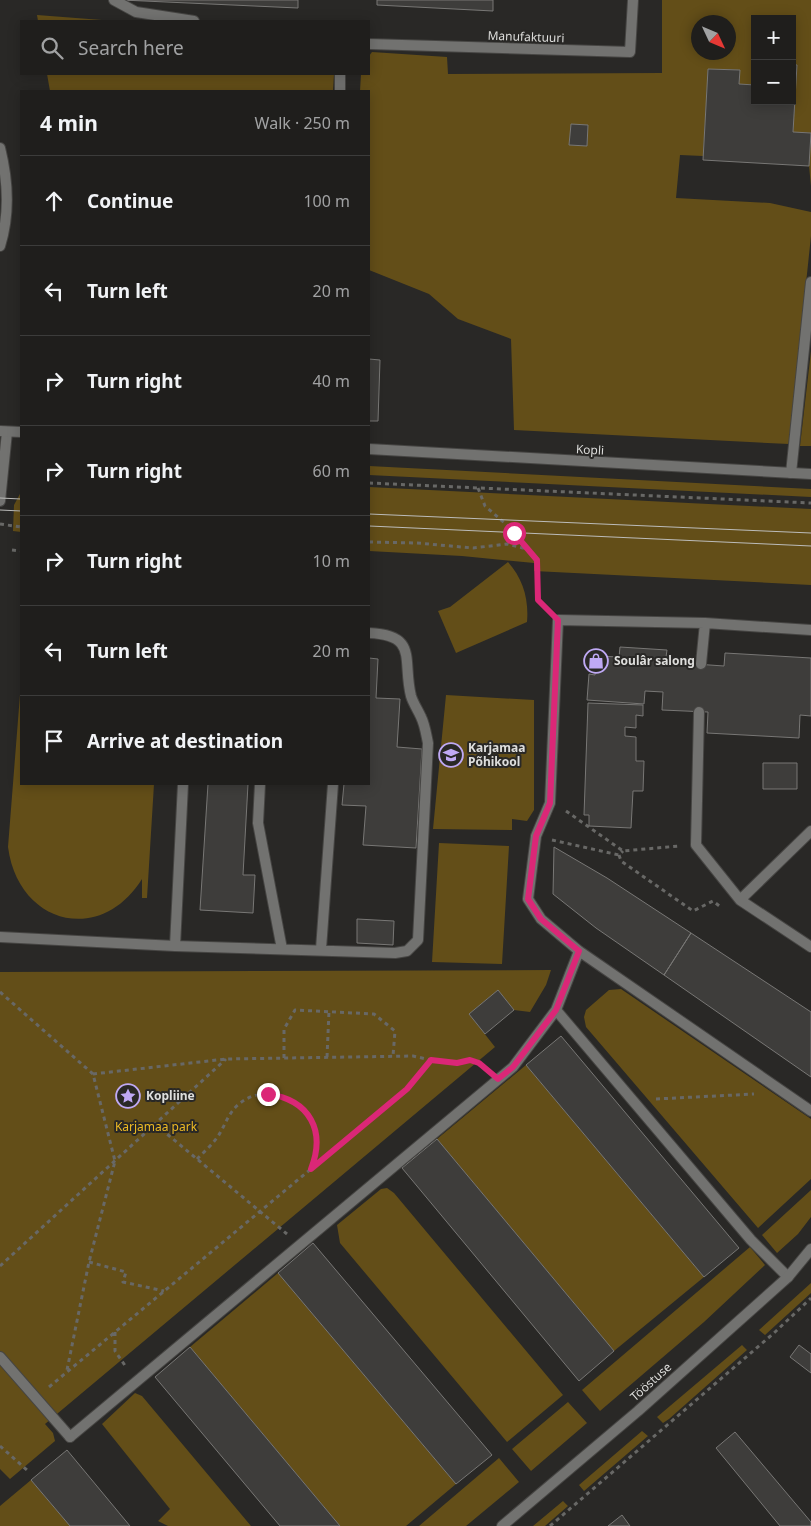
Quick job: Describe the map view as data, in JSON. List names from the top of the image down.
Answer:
{
  "streets": {
    "street": ["Manufaktuuri", "Kopli", "Tööstuse"]
  },
  "parks": ["Karjamaa park"],
  "places": {
    "shop": ["Soulâr salong"],
    "school or university": ["Karjamaa Põhikool"],
    "place": ["Kopliine"]
  },
  "north": "bottom right",
  "page": {
    "map_buttons": ["+", "−"],
    "search": "Search here",
    "heading": ["4 min", "Walk · 250 m"],
    "list": [
      ["Continue", "100 m"],
      ["Turn left", "20 m"],
      ["Turn right", "40 m"],
      ["Turn right", "60 m"],
      ["Turn right", "10 m"],
      ["Turn left", "20 m"],
      "Arrive at destination"
    ]
  }
}
